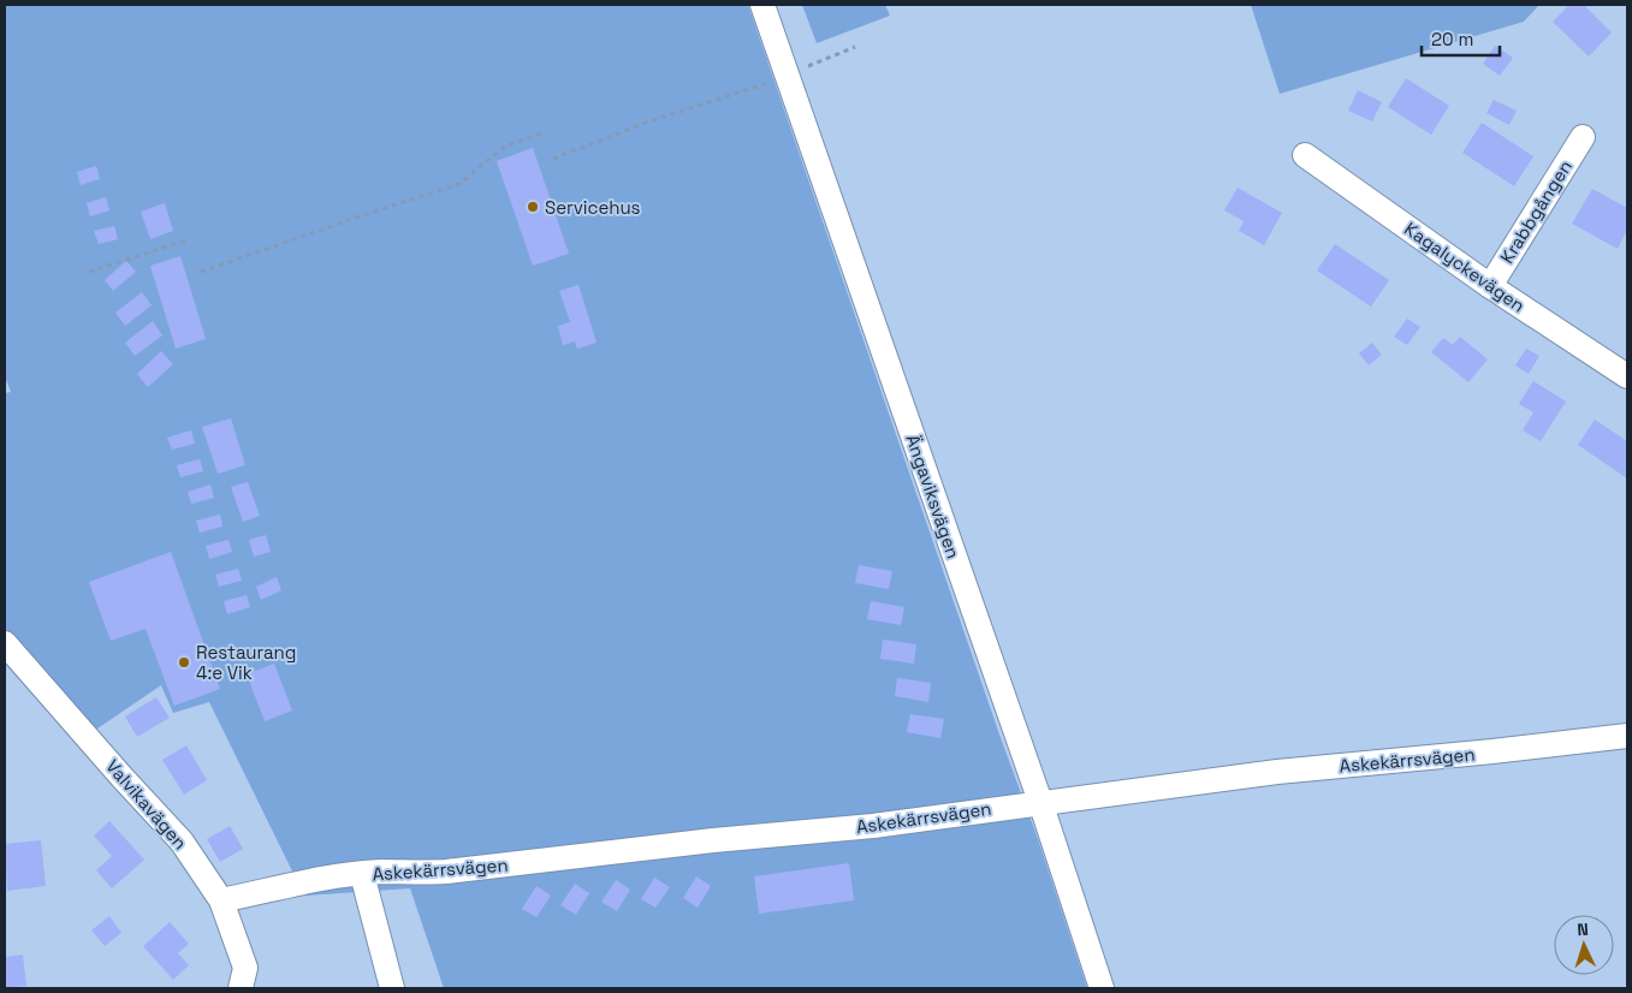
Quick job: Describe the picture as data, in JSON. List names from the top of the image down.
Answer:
{
  "streets": {
    "street": [
      "Krabbgången",
      "Kagalyckevägen",
      "Ängaviksvägen",
      "Askekärrsvägen",
      "Valvikavägen"
    ]
  },
  "crossings": [
    ["Krabbgången", "Kagalyckevägen"],
    ["Ängaviksvägen", "Askekärrsvägen"],
    ["Askekärrsvägen", "Valvikavägen"]
  ],
  "places": ["Servicehus", "Restaurang 4:e Vik"],
  "scale_bar": "20 m",
  "north": "top"
}
